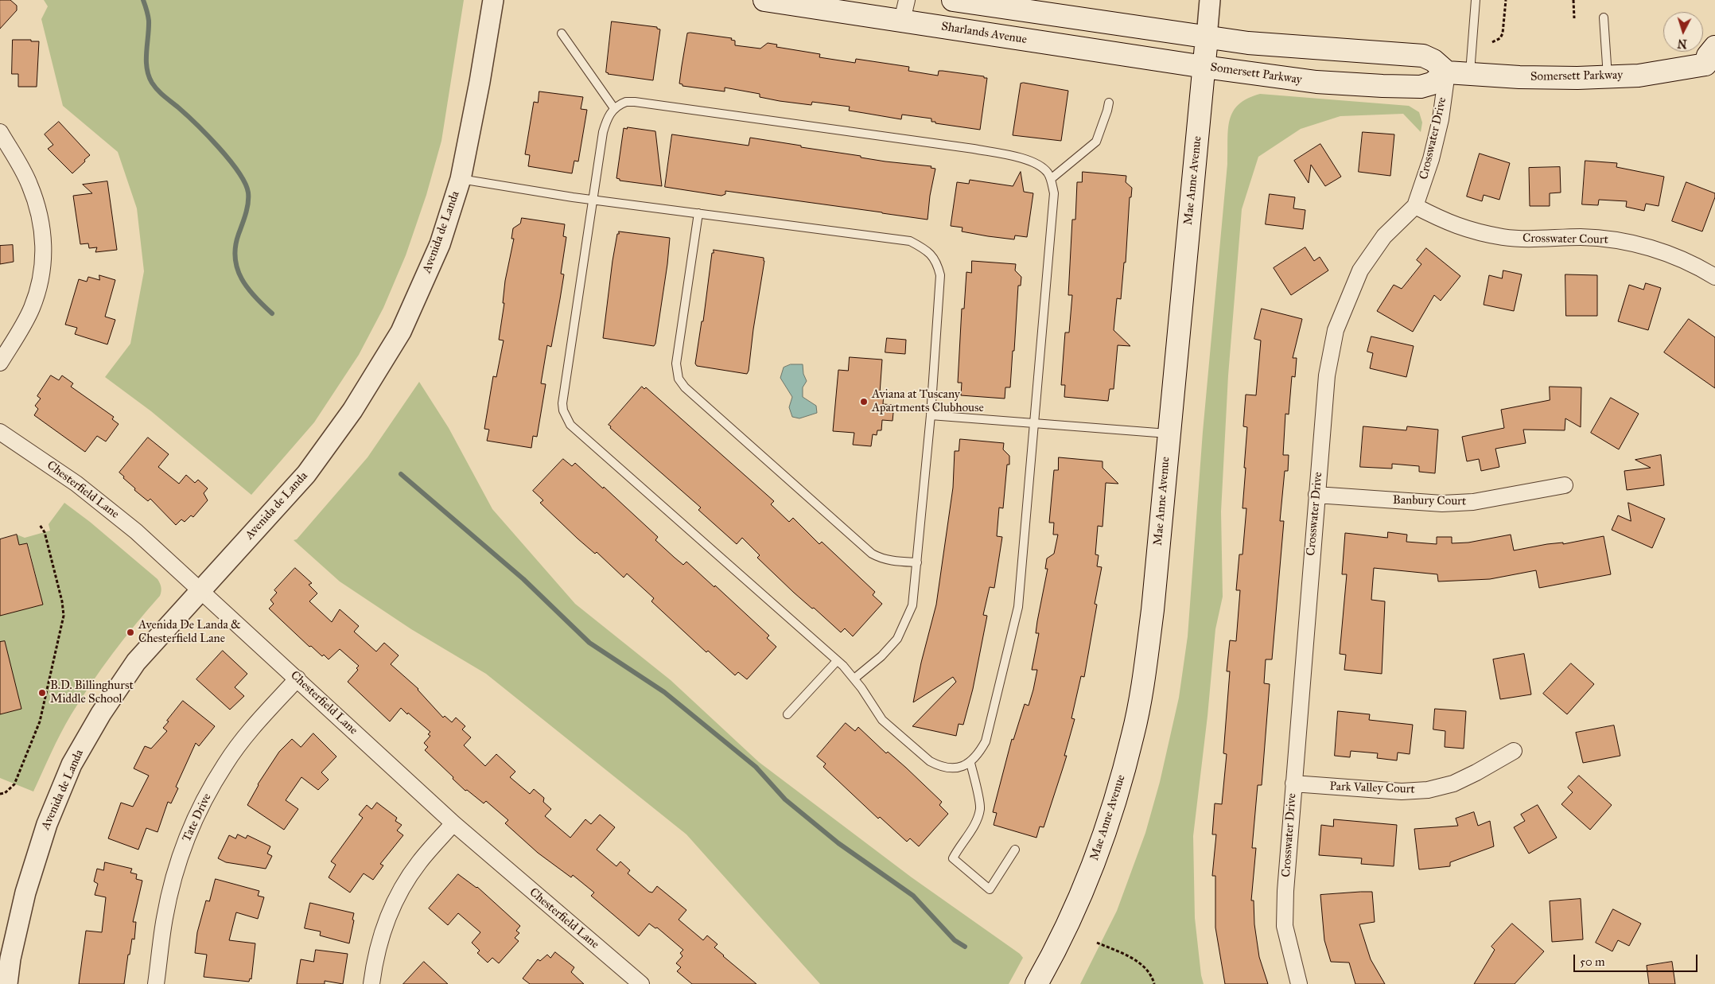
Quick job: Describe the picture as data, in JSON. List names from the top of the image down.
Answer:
{
  "streets": {
    "main road": ["Sharlands Avenue", "Somersett Parkway", "Mae Anne Avenue"],
    "street": [
      "Crosswater Drive",
      "Avenida de Landa",
      "Crosswater Court",
      "Chesterfield Lane",
      "Banbury Court",
      "Park Valley Court",
      "Tate Drive"
    ]
  },
  "crossings": [
    ["Sharlands Avenue", "Somersett Parkway"],
    ["Sharlands Avenue", "Mae Anne Avenue"],
    ["Somersett Parkway", "Crosswater Drive"],
    ["Somersett Parkway", "Mae Anne Avenue"],
    ["Crosswater Drive", "Crosswater Court"],
    ["Crosswater Drive", "Banbury Court"],
    ["Crosswater Drive", "Park Valley Court"],
    ["Avenida de Landa", "Chesterfield Lane"],
    ["Chesterfield Lane", "Tate Drive"]
  ],
  "places": ["Aviana at Tuscany Apartments Clubhouse", "Avenida De Landa & Chesterfield Lane", "B.D. Billinghurst Middle School"],
  "scale_bar": "50 m",
  "north": "bottom"
}
